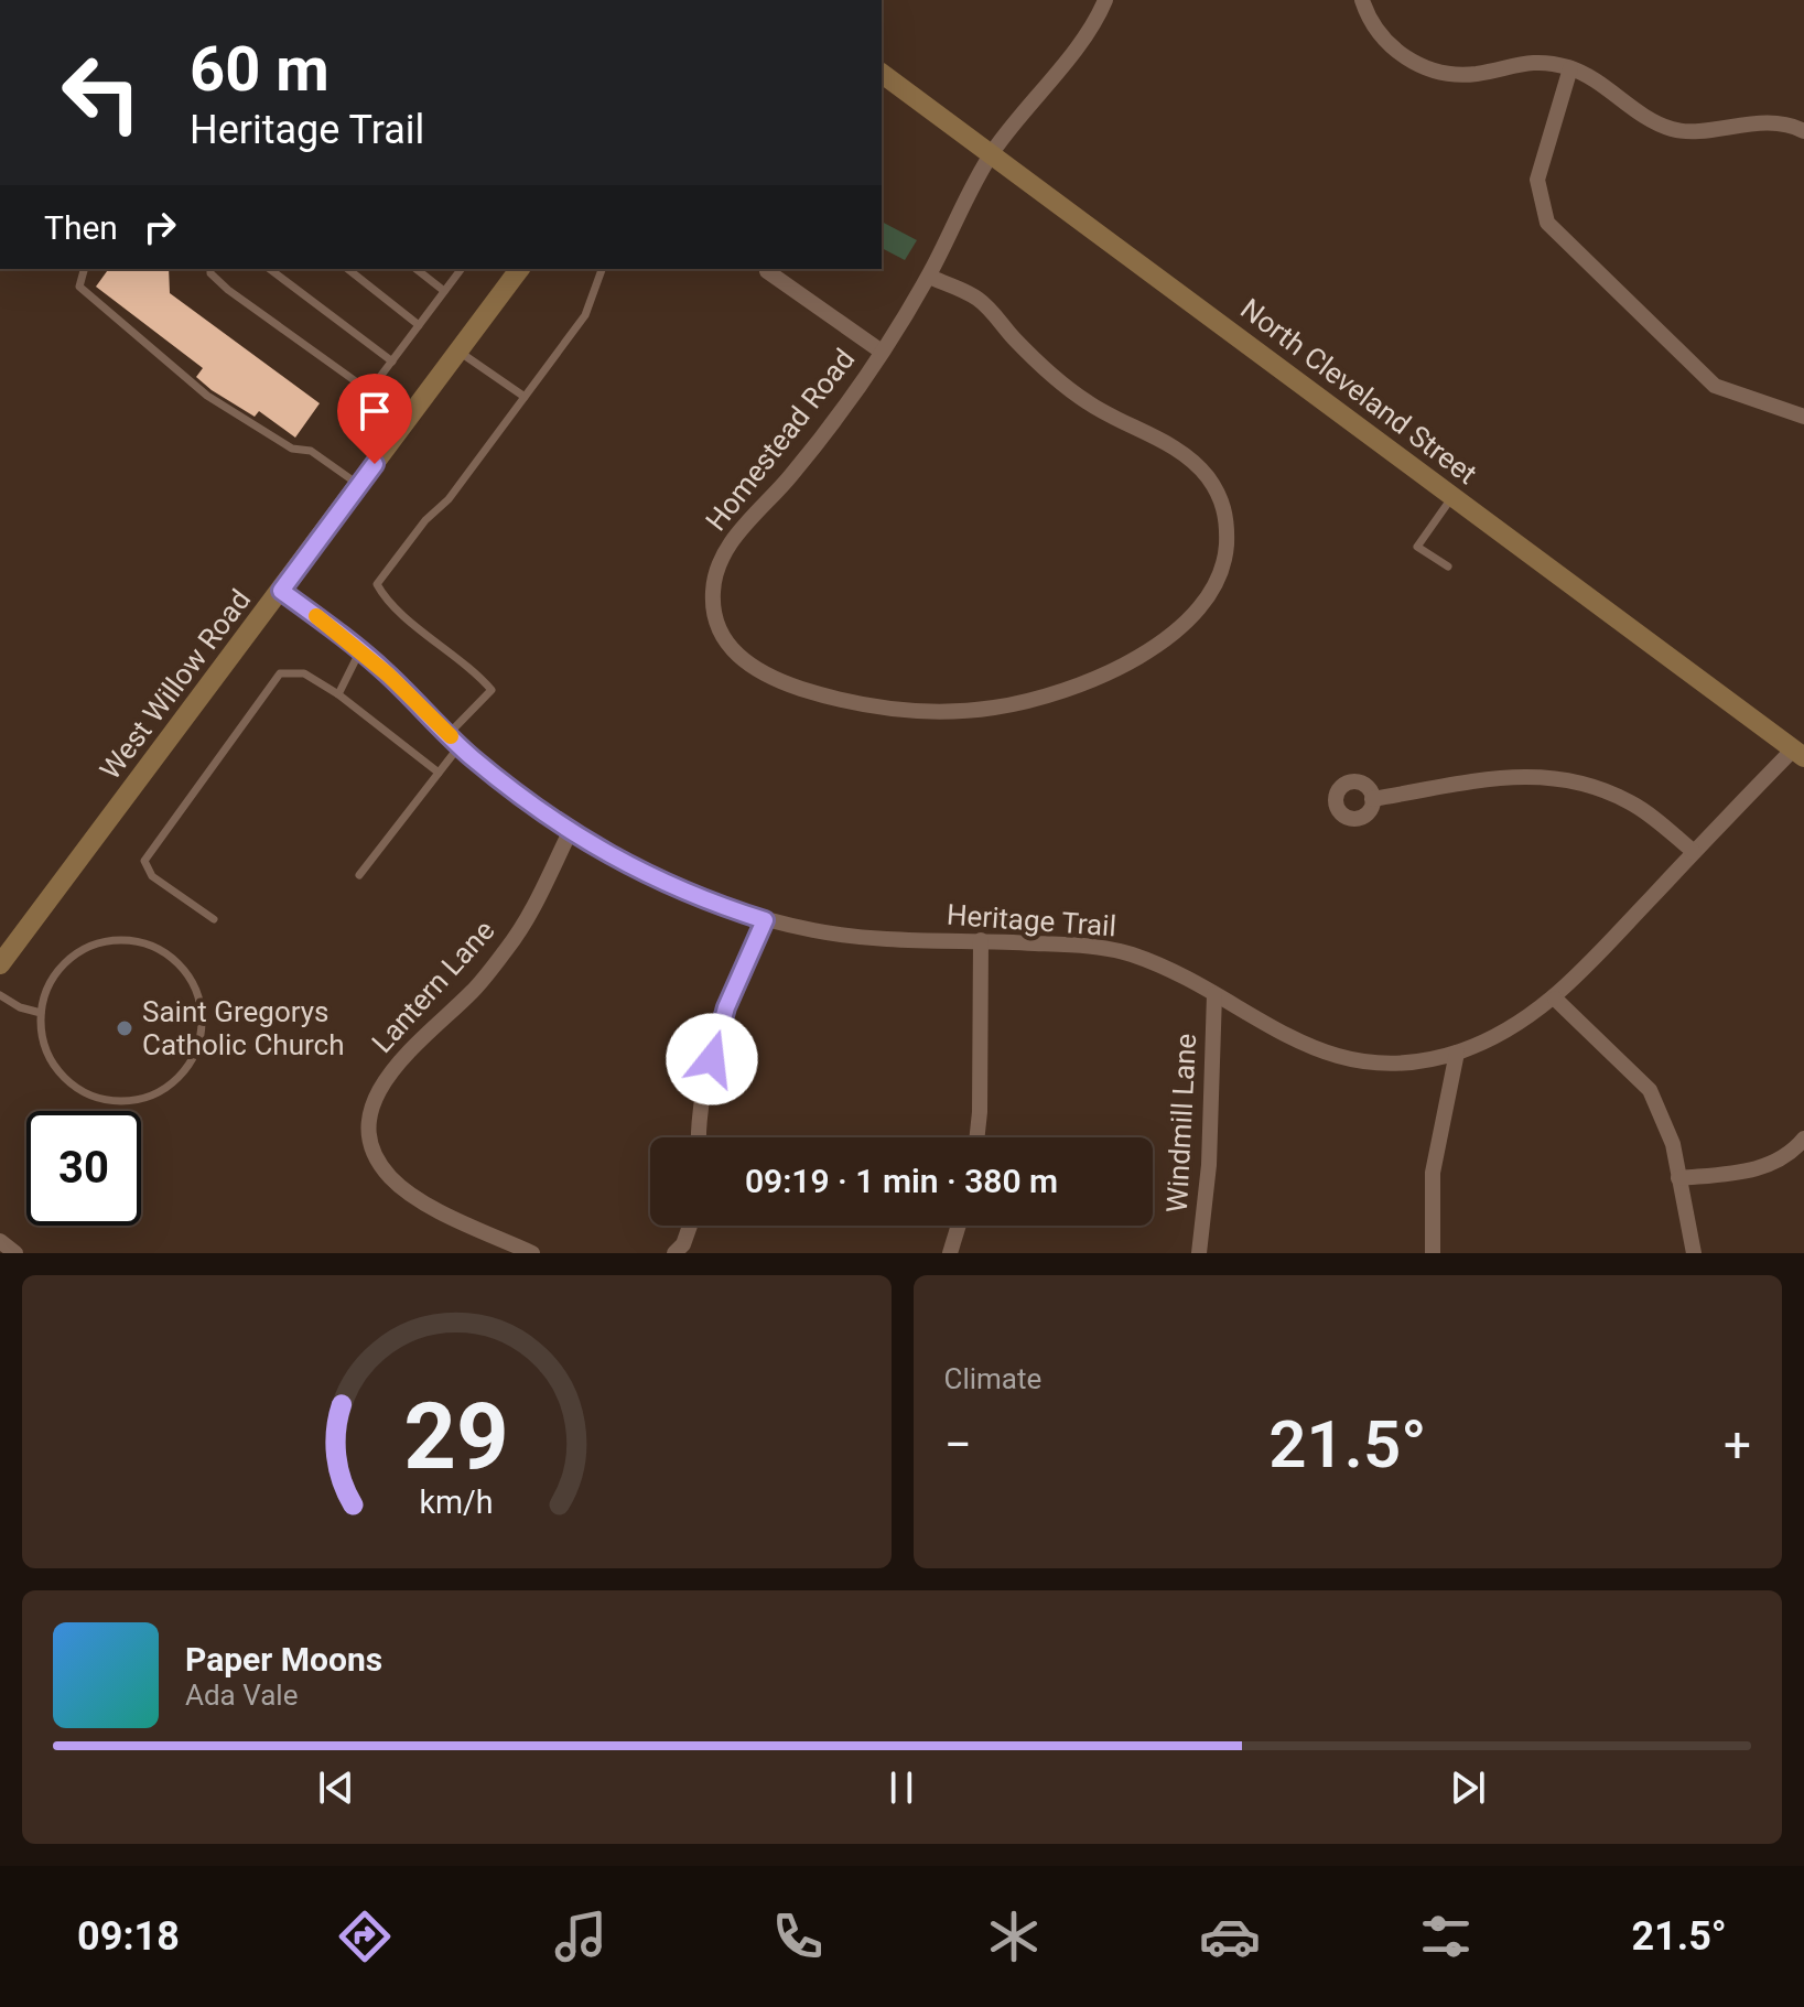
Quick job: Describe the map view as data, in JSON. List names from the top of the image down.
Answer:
{
  "streets": {
    "street": [
      "North Cleveland Street",
      "Homestead Road",
      "West Willow Road",
      "Heritage Trail",
      "Lantern Lane",
      "Windmill Lane"
    ]
  },
  "crossings": [
    ["North Cleveland Street", "Homestead Road"],
    ["North Cleveland Street", "Heritage Trail"],
    ["West Willow Road", "Heritage Trail"],
    ["Heritage Trail", "Lantern Lane"],
    ["Heritage Trail", "Windmill Lane"]
  ],
  "places": ["Saint Gregorys Catholic Church"],
  "page": {
    "turn": ["60 m", "Heritage Trail"],
    "then": "Then",
    "limit": "30",
    "trip": "09:19 · 1 min · 380 m",
    "tile": "Climate",
    "heat": ["−", "21.5°", "+"],
    "song": ["Paper Moons", "Ada Vale"],
    "tabs": ["09:18", "21.5°"],
    "gauge": ["29", "km/h"]
  }
}
